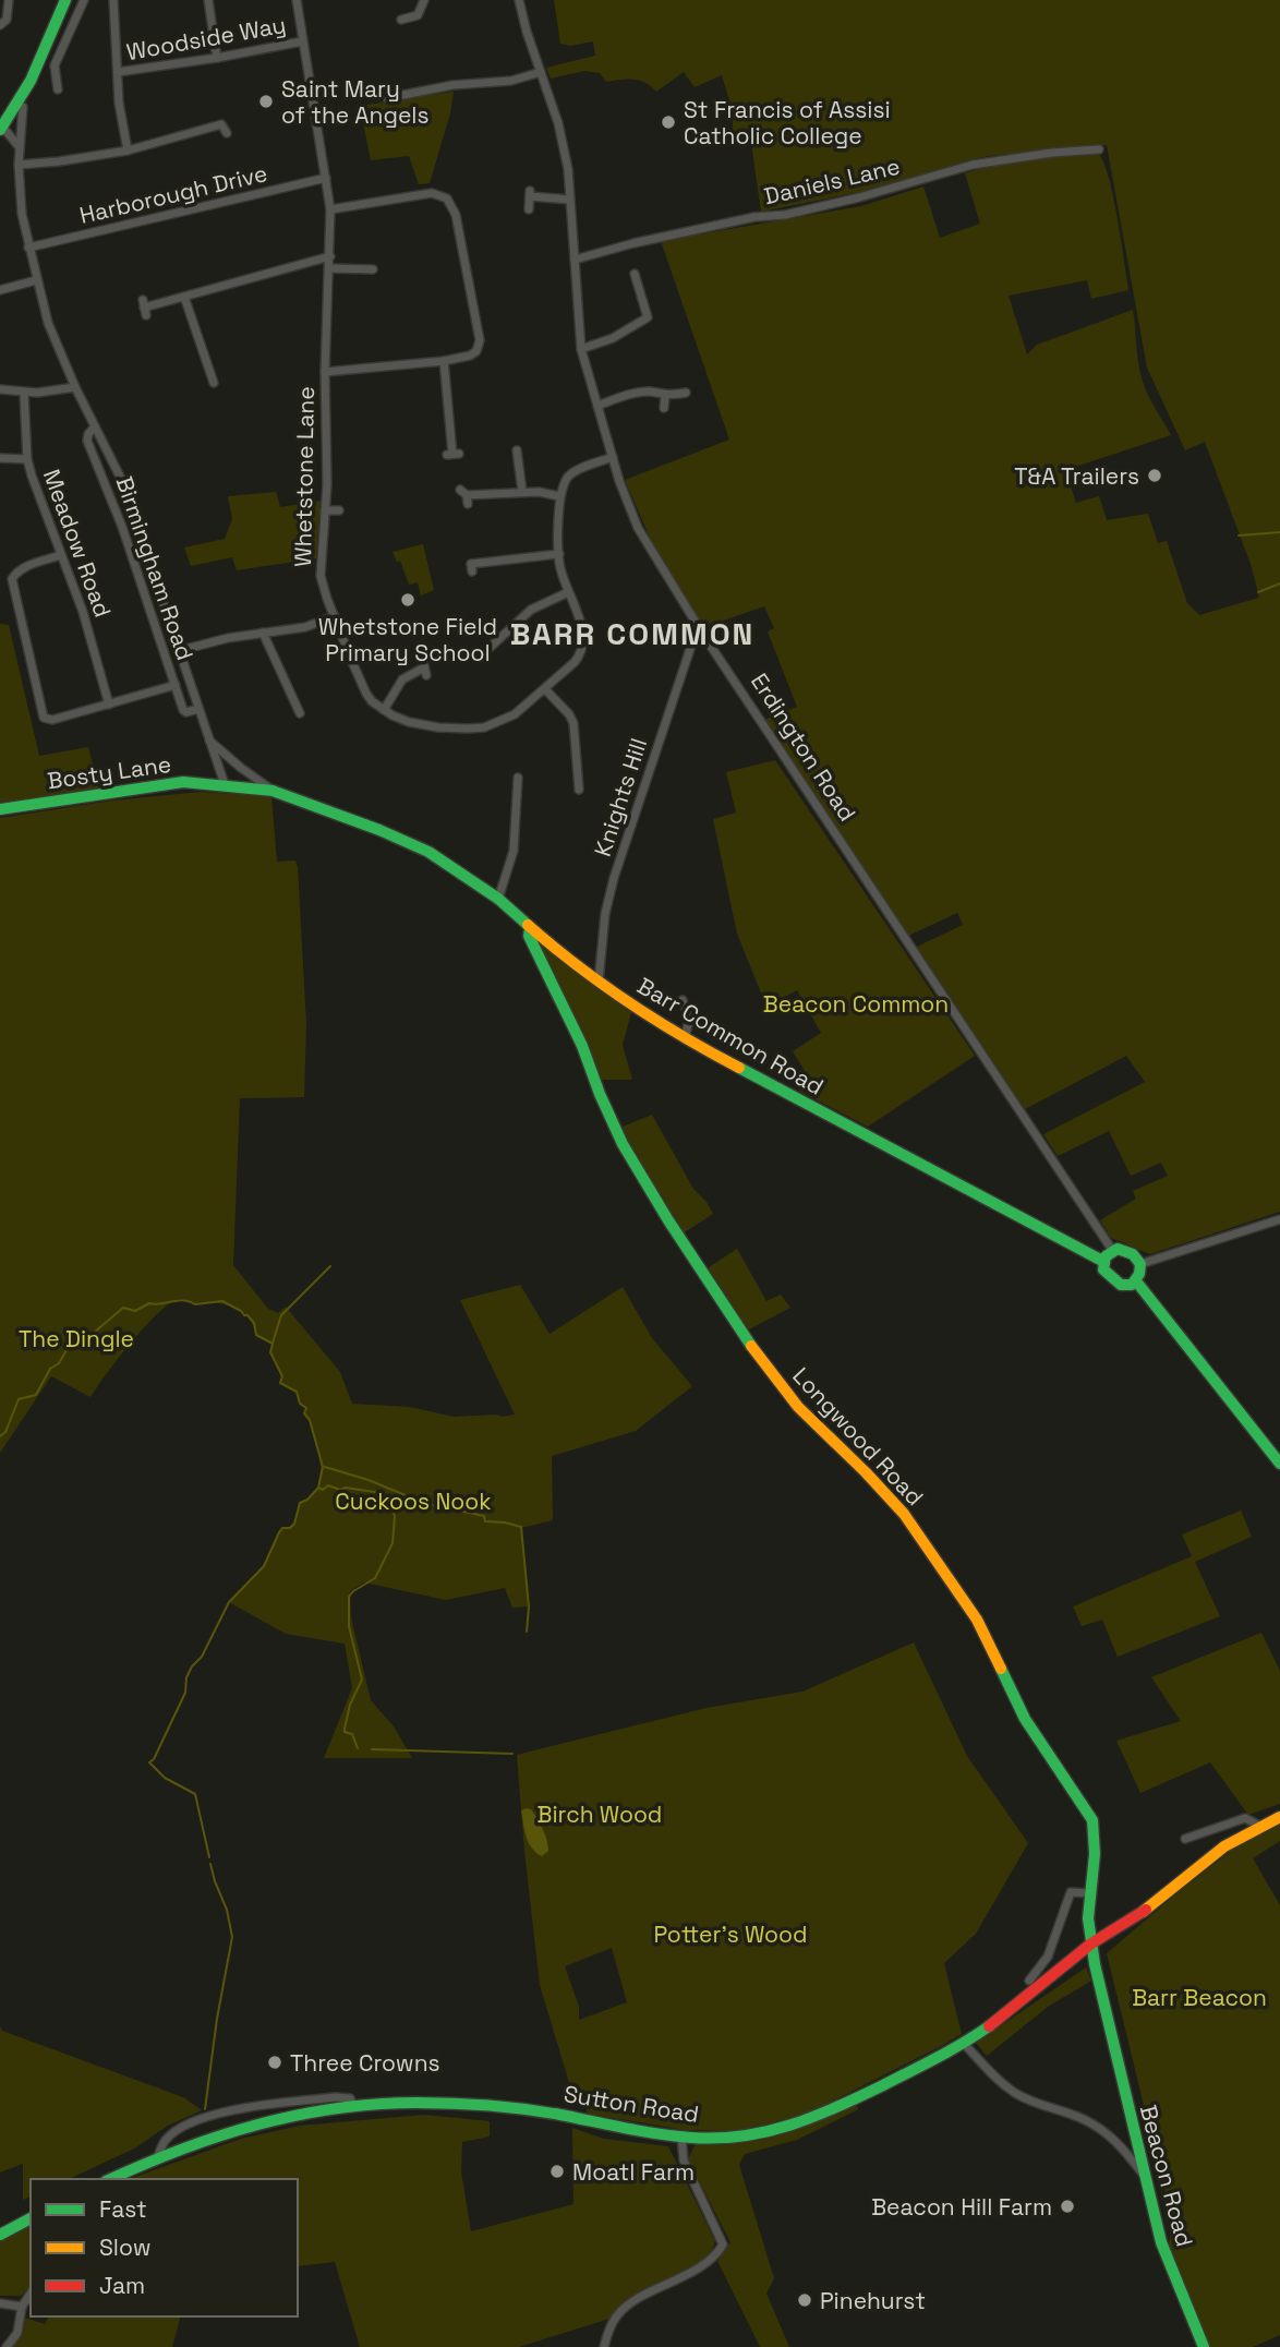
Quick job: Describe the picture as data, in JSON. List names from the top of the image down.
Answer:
{
  "streets": {
    "main road": [
      "Bosty Lane",
      "Barr Common Road",
      "Longwood Road",
      "Sutton Road",
      "Beacon Road"
    ],
    "street": [
      "Woodside Way",
      "Daniels Lane",
      "Harborough Drive",
      "Whetstone Lane",
      "Meadow Road",
      "Birmingham Road",
      "Erdington Road",
      "Knights Hill"
    ]
  },
  "crossings": [
    ["Woodside Way", "Whetstone Lane"],
    ["Daniels Lane", "Erdington Road"],
    ["Harborough Drive", "Whetstone Lane"],
    ["Harborough Drive", "Birmingham Road"],
    ["Birmingham Road", "Bosty Lane"],
    ["Birmingham Road", "Barr Common Road"],
    ["Erdington Road", "Knights Hill"],
    ["Erdington Road", "Barr Common Road"],
    ["Bosty Lane", "Barr Common Road"],
    ["Knights Hill", "Barr Common Road"],
    ["Barr Common Road", "Longwood Road"],
    ["Longwood Road", "Sutton Road"],
    ["Longwood Road", "Beacon Road"],
    ["Sutton Road", "Beacon Road"]
  ],
  "districts": ["BARR COMMON"],
  "parks": [
    "Beacon Common",
    "The Dingle",
    "Cuckoos Nook",
    "Birch Wood",
    "Potter's Wood",
    "Barr Beacon"
  ],
  "places": [
    "Saint Mary of the Angels",
    "St Francis of Assisi Catholic College",
    "T&A Trailers",
    "Whetstone Field Primary School",
    "Three Crowns",
    "Moatl Farm",
    "Beacon Hill Farm",
    "Pinehurst"
  ],
  "legend": ["Fast", "Slow", "Jam"]
}
